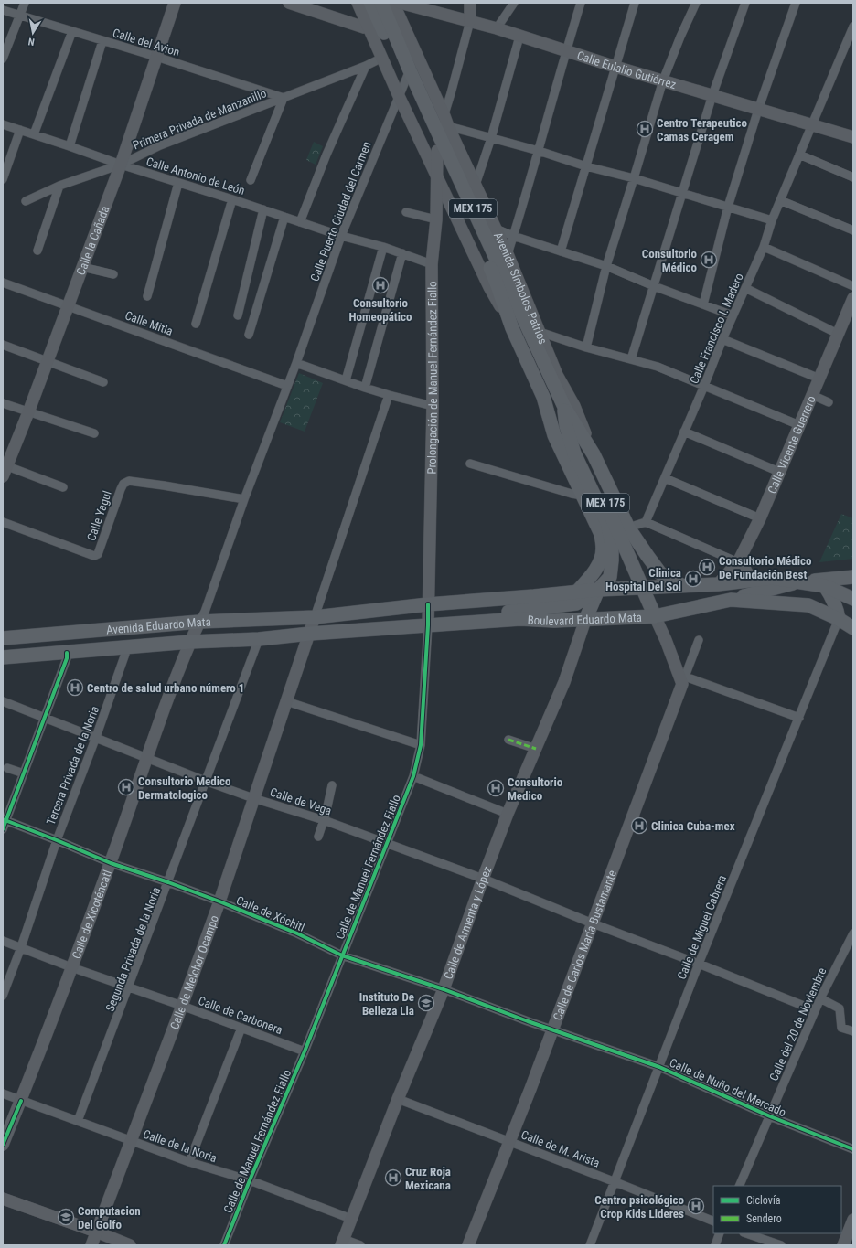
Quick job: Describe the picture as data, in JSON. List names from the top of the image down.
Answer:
{
  "streets": {
    "main road": [
      "MEX 175",
      "Avenida Símbolos Patrios",
      "Boulevard Eduardo Mata",
      "Avenida Eduardo Mata"
    ],
    "street": [
      "Calle del Avion",
      "Calle Eulalio Gutiérrez",
      "Primera Privada de Manzanillo",
      "Calle Antonio de León",
      "Calle Puerto Ciudad del Carmen",
      "Calle la Cañada",
      "Calle Mitla",
      "Calle Francisco I. Madero",
      "Prolongación de Manuel Fernández Fiallo",
      "Calle Vicente Guerrero",
      "Calle Yagul",
      "Tercera Privada de la Noria",
      "Calle de Vega",
      "Calle de Manuel Fernández Fiallo",
      "Calle de Xóchitl",
      "Calle de Xicoténcatl",
      "Calle de Armenta y López",
      "Calle de Miguel Cabrera",
      "Calle de Carlos María Bustamante",
      "Segunda Privada de la Noria",
      "Calle de Melchor Ocampo",
      "Calle de Carbonera",
      "Calle del 20 de Noviembre",
      "Calle de Nuño del Mercado",
      "Calle de la Noria",
      "Calle de M. Arista"
    ]
  },
  "crossings": [
    ["Calle del Avion", "Primera Privada de Manzanillo"],
    ["Calle del Avion", "Calle la Cañada"],
    ["Calle Eulalio Gutiérrez", "Avenida Símbolos Patrios"],
    ["Calle Eulalio Gutiérrez", "Calle Francisco I. Madero"],
    ["Primera Privada de Manzanillo", "Calle Antonio de León"],
    ["Primera Privada de Manzanillo", "Calle la Cañada"],
    ["Primera Privada de Manzanillo", "Avenida Símbolos Patrios"],
    ["Calle Antonio de León", "Calle Puerto Ciudad del Carmen"],
    ["Calle Antonio de León", "Calle la Cañada"],
    ["Calle Antonio de León", "Prolongación de Manuel Fernández Fiallo"],
    ["MEX 175", "Avenida Símbolos Patrios"],
    ["MEX 175", "Boulevard Eduardo Mata"],
    ["MEX 175", "Calle de Armenta y López"],
    ["MEX 175", "Calle de Carlos María Bustamante"],
    ["Calle Puerto Ciudad del Carmen", "Avenida Símbolos Patrios"],
    ["Calle Puerto Ciudad del Carmen", "Calle Mitla"],
    ["Calle Puerto Ciudad del Carmen", "Calle Yagul"],
    ["Calle Puerto Ciudad del Carmen", "Avenida Eduardo Mata"],
    ["Calle Puerto Ciudad del Carmen", "Calle de Xicoténcatl"],
    ["Calle la Cañada", "Calle Mitla"],
    ["Avenida Símbolos Patrios", "Prolongación de Manuel Fernández Fiallo"],
    ["Prolongación de Manuel Fernández Fiallo", "Boulevard Eduardo Mata"],
    ["Prolongación de Manuel Fernández Fiallo", "Calle de Manuel Fernández Fiallo"],
    ["Calle Vicente Guerrero", "Boulevard Eduardo Mata"],
    ["Boulevard Eduardo Mata", "Avenida Eduardo Mata"],
    ["Boulevard Eduardo Mata", "Calle de Manuel Fernández Fiallo"],
    ["Boulevard Eduardo Mata", "Calle de Armenta y López"],
    ["Boulevard Eduardo Mata", "Calle de Miguel Cabrera"],
    ["Boulevard Eduardo Mata", "Calle de Melchor Ocampo"],
    ["Avenida Eduardo Mata", "Tercera Privada de la Noria"],
    ["Avenida Eduardo Mata", "Calle de Xicoténcatl"],
    ["Avenida Eduardo Mata", "Segunda Privada de la Noria"],
    ["Avenida Eduardo Mata", "Calle de Melchor Ocampo"],
    ["Tercera Privada de la Noria", "Calle de Vega"],
    ["Tercera Privada de la Noria", "Calle de Xóchitl"],
    ["Tercera Privada de la Noria", "Calle de Carbonera"],
    ["Calle de Vega", "Calle de Manuel Fernández Fiallo"],
    ["Calle de Vega", "Calle de Xicoténcatl"],
    ["Calle de Vega", "Calle de Armenta y López"],
    ["Calle de Vega", "Calle de Miguel Cabrera"],
    ["Calle de Vega", "Calle de Carlos María Bustamante"],
    ["Calle de Vega", "Segunda Privada de la Noria"],
    ["Calle de Vega", "Calle de Melchor Ocampo"],
    ["Calle de Vega", "Calle del 20 de Noviembre"],
    ["Calle de Manuel Fernández Fiallo", "Calle de Xóchitl"],
    ["Calle de Manuel Fernández Fiallo", "Calle de Carbonera"],
    ["Calle de Manuel Fernández Fiallo", "Calle de la Noria"],
    ["Calle de Xóchitl", "Calle de Xicoténcatl"],
    ["Calle de Xóchitl", "Calle de Armenta y López"],
    ["Calle de Xóchitl", "Calle de Carlos María Bustamante"],
    ["Calle de Xóchitl", "Segunda Privada de la Noria"],
    ["Calle de Xóchitl", "Calle de Melchor Ocampo"],
    ["Calle de Xóchitl", "Calle de Nuño del Mercado"],
    ["Calle de Xicoténcatl", "Calle de Carbonera"],
    ["Calle de Xicoténcatl", "Calle de la Noria"],
    ["Calle de Armenta y López", "Calle de la Noria"],
    ["Calle de Armenta y López", "Calle de M. Arista"],
    ["Calle de Miguel Cabrera", "Calle de Nuño del Mercado"],
    ["Calle de Miguel Cabrera", "Calle de M. Arista"],
    ["Calle de Carlos María Bustamante", "Calle de Nuño del Mercado"],
    ["Calle de Carlos María Bustamante", "Calle de M. Arista"],
    ["Segunda Privada de la Noria", "Calle de Carbonera"],
    ["Segunda Privada de la Noria", "Calle de la Noria"],
    ["Calle de Melchor Ocampo", "Calle de Carbonera"],
    ["Calle de Melchor Ocampo", "Calle de la Noria"],
    ["Calle del 20 de Noviembre", "Calle de Nuño del Mercado"]
  ],
  "places": {
    "hospital": [
      "Centro Terapeutico Camas Ceragem",
      "Consultorio Médico",
      "Consultorio Homeopático",
      "Consultorio Médico De Fundación Best",
      "Clinica Hospital Del Sol",
      "Centro de salud urbano número 1",
      "Consultorio Medico Dermatologico",
      "Consultorio Medico",
      "Clinica Cuba-mex",
      "Cruz Roja Mexicana",
      "Centro psicológico Crop Kids Lideres"
    ],
    "school or university": ["Instituto De Belleza Lia", "Computacion Del Golfo"]
  },
  "legend": ["Ciclovía", "Sendero"],
  "north": "bottom"
}
